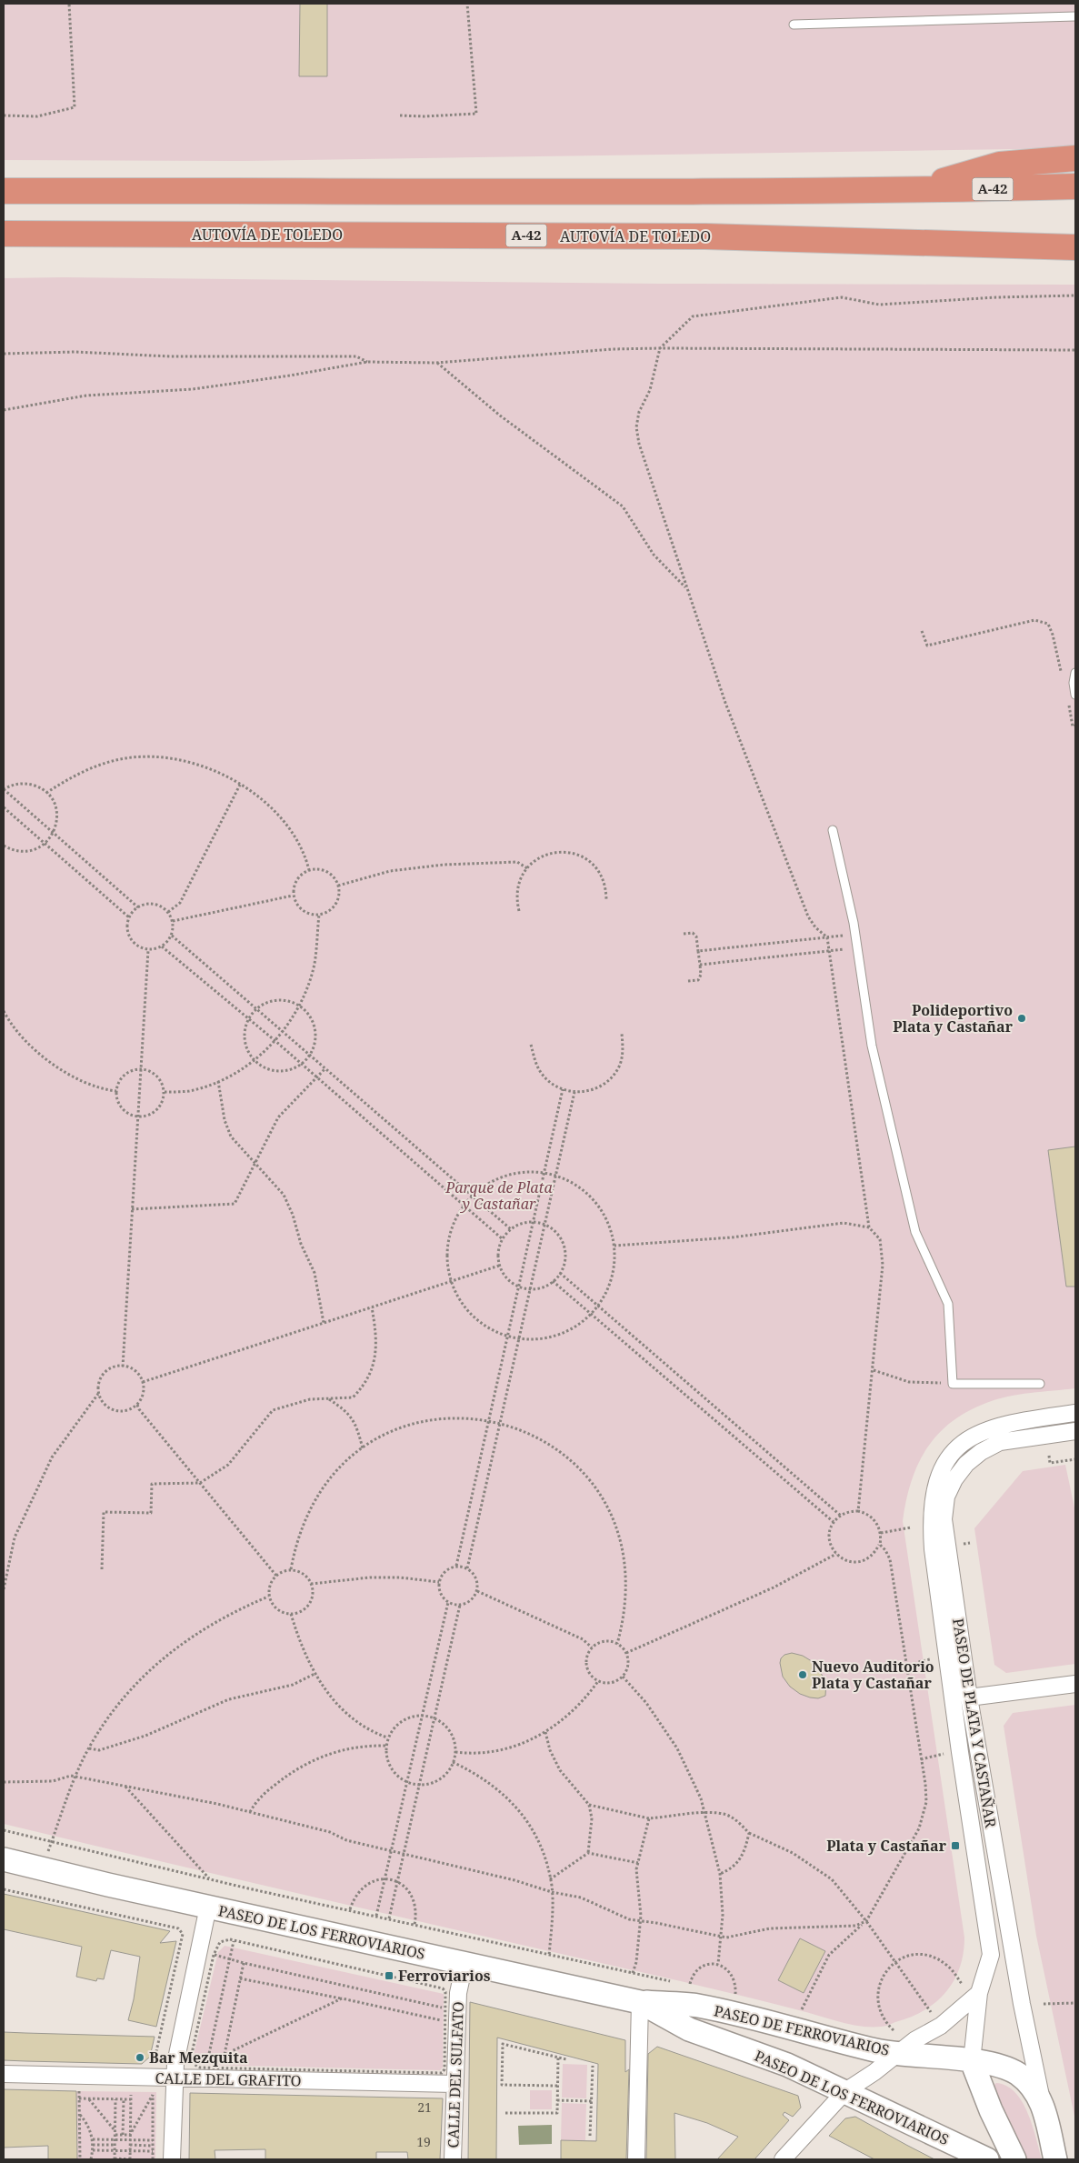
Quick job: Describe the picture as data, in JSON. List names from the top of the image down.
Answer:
{
  "streets": {
    "highway": ["A-42", "AUTOVÍA DE TOLEDO"],
    "main road": ["PASEO DE LOS FERROVIARIOS", "PASEO DE FERROVIARIOS"],
    "street": ["PASEO DE PLATA Y CASTAÑAR", "CALLE DEL SULFATO", "CALLE DEL GRAFITO"]
  },
  "crossings": [
    ["PASEO DE LOS FERROVIARIOS", "PASEO DE FERROVIARIOS"],
    ["PASEO DE LOS FERROVIARIOS", "CALLE DEL SULFATO"],
    ["CALLE DEL SULFATO", "CALLE DEL GRAFITO"]
  ],
  "parks": ["Parque de Plata y Castañar"],
  "places": {
    "other": ["Polideportivo Plata y Castañar", "Nuevo Auditorio Plata y Castañar", "Bar Mezquita"],
    "transit": ["Plata y Castañar", "Ferroviarios"]
  },
  "house_numbers": ["21", "19"]
}
